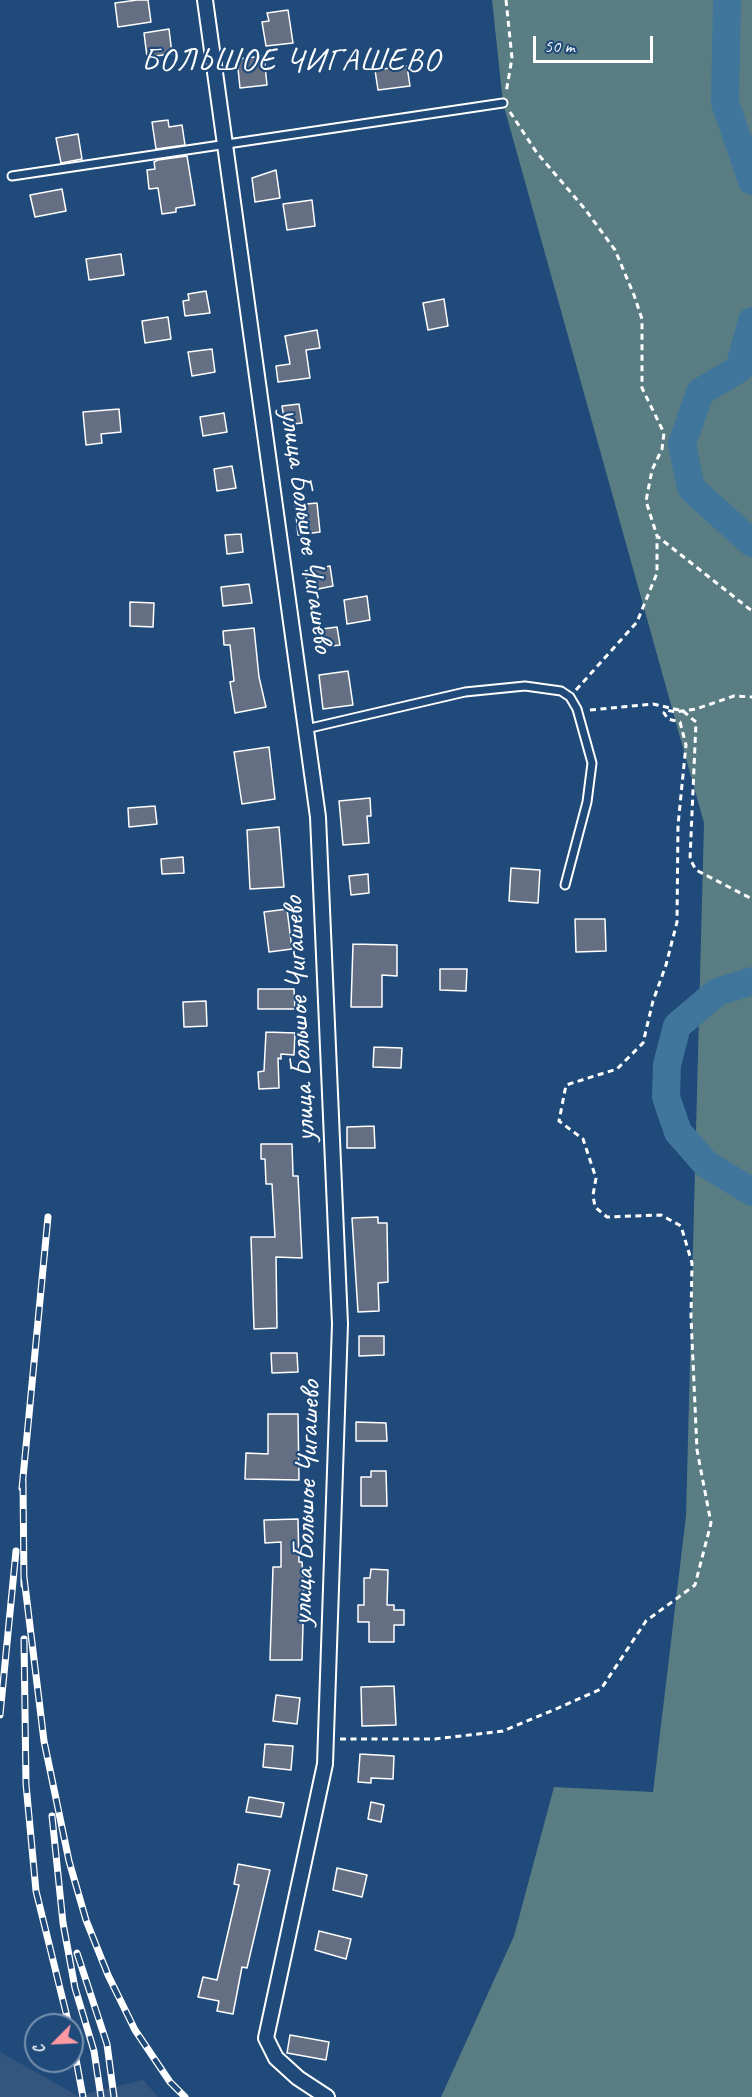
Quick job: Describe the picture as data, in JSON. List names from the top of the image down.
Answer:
{
  "streets": {
    "street": ["улица Большое Чигашево"]
  },
  "districts": ["БОЛЬШОЕ ЧИГАШЕВО"],
  "scale_bar": "50 m",
  "north": "bottom left"
}
